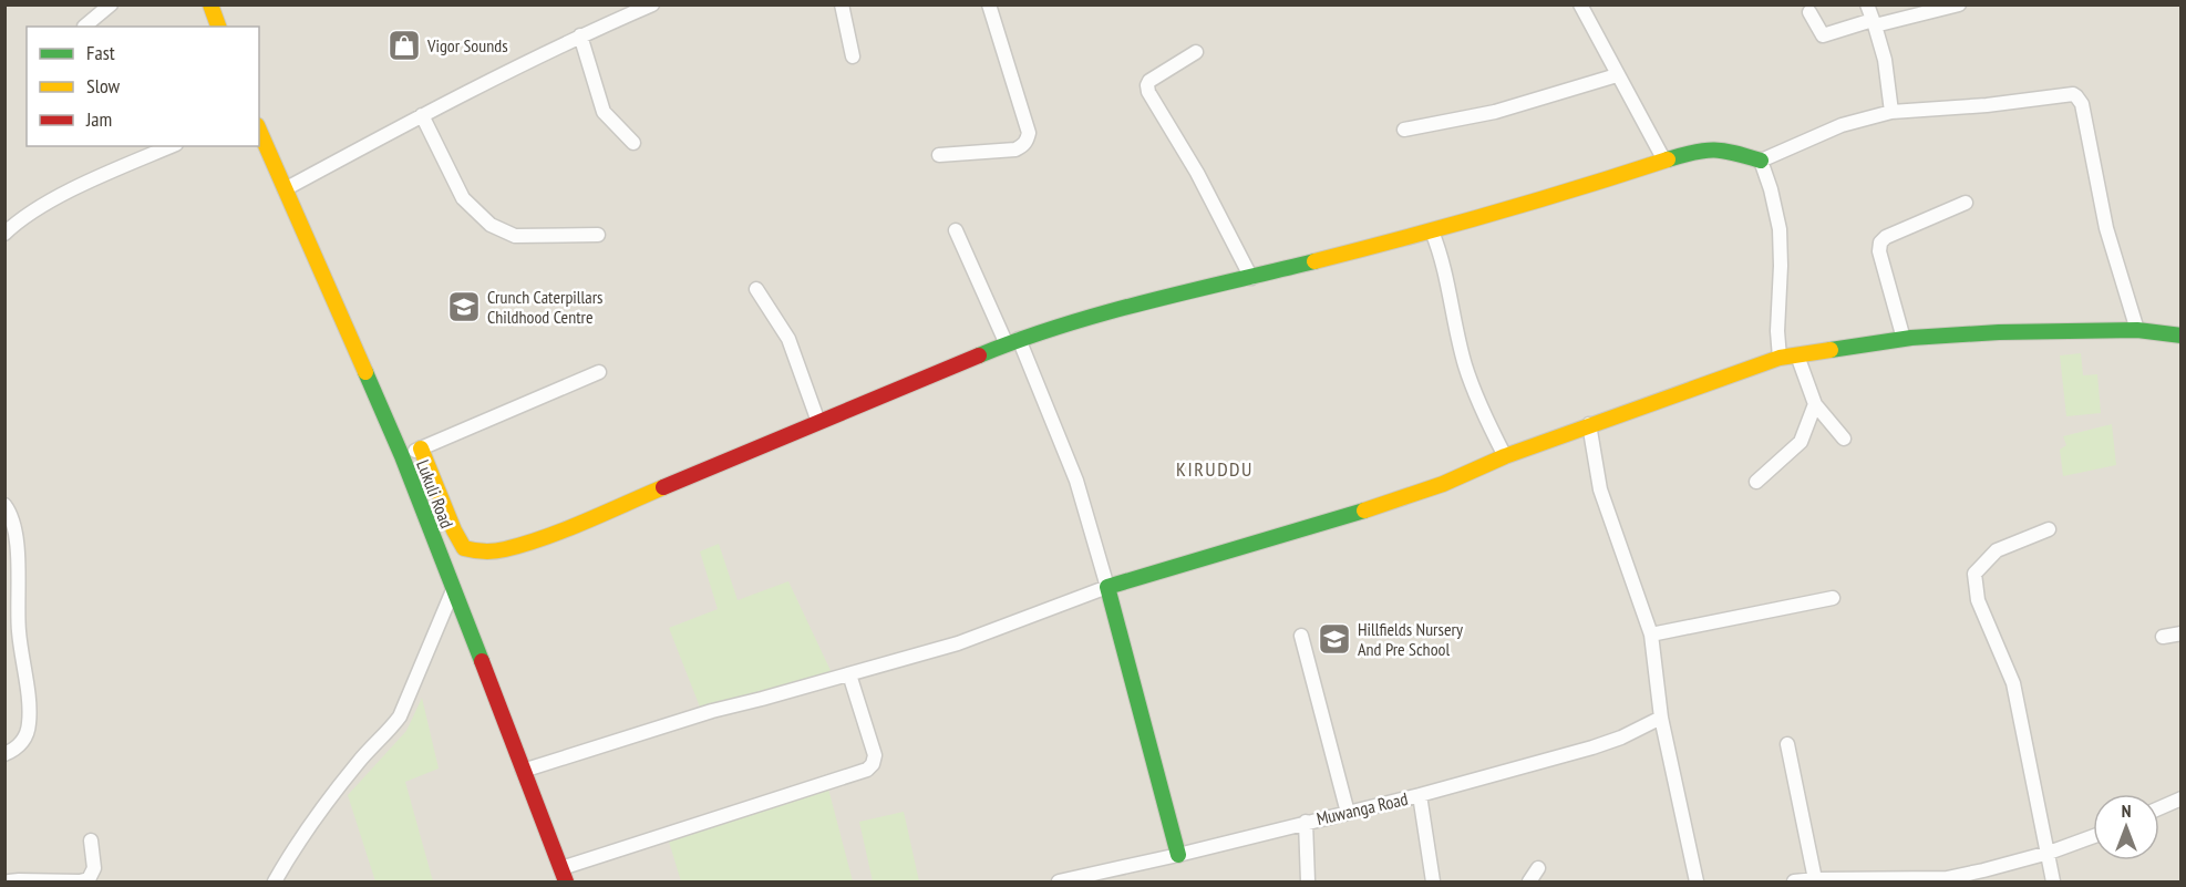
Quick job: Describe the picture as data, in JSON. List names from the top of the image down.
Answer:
{
  "streets": {
    "street": ["Lukuli Road", "Muwanga Road"]
  },
  "districts": ["KIRUDDU"],
  "places": {
    "shop": ["Vigor Sounds"],
    "school or university": ["Crunch Caterpillars Childhood Centre", "Hillfields Nursery And Pre School"]
  },
  "legend": ["Fast", "Slow", "Jam"],
  "north": "top"
}
